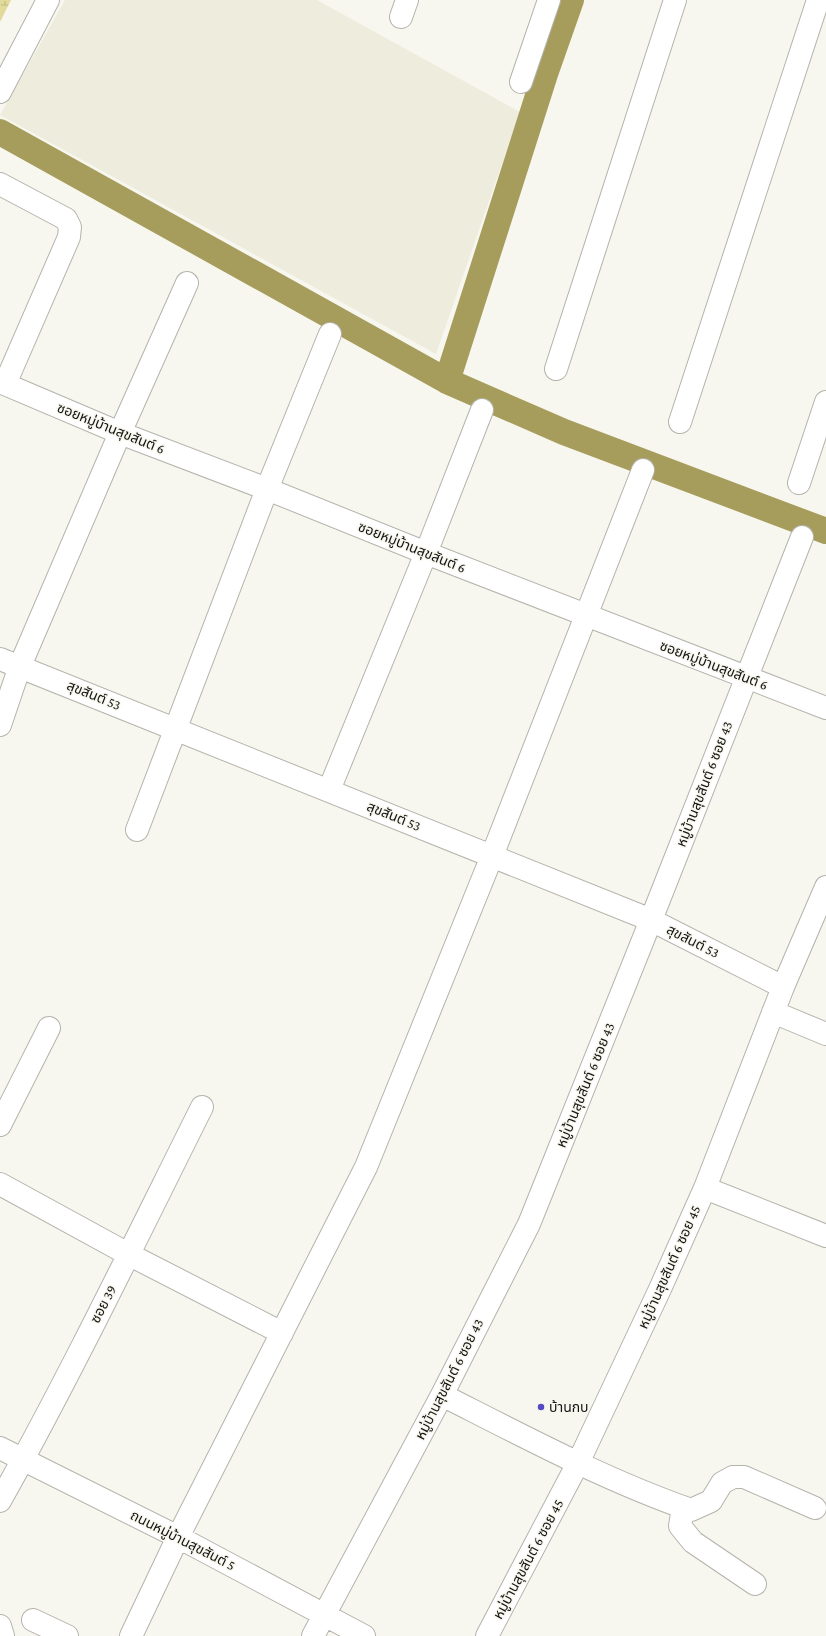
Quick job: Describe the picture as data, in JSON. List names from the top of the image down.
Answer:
{
  "streets": {
    "street": [
      "ซอยหมู่บ้านสุขสันต์ 6",
      "สุขสันต์ 53",
      "หมู่บ้านสุขสันต์ 6 ซอย 43",
      "หมู่บ้านสุขสันต์ 6 ซอย 45",
      "ซอย 39",
      "ถนนหมู่บ้านสุขสันต์ 5"
    ]
  },
  "crossings": [
    ["ซอยหมู่บ้านสุขสันต์ 6", "หมู่บ้านสุขสันต์ 6 ซอย 43"],
    ["สุขสันต์ 53", "หมู่บ้านสุขสันต์ 6 ซอย 43"],
    ["สุขสันต์ 53", "หมู่บ้านสุขสันต์ 6 ซอย 45"],
    ["หมู่บ้านสุขสันต์ 6 ซอย 43", "ถนนหมู่บ้านสุขสันต์ 5"],
    ["ซอย 39", "ถนนหมู่บ้านสุขสันต์ 5"]
  ],
  "places": ["บ้านกบ"]
}
